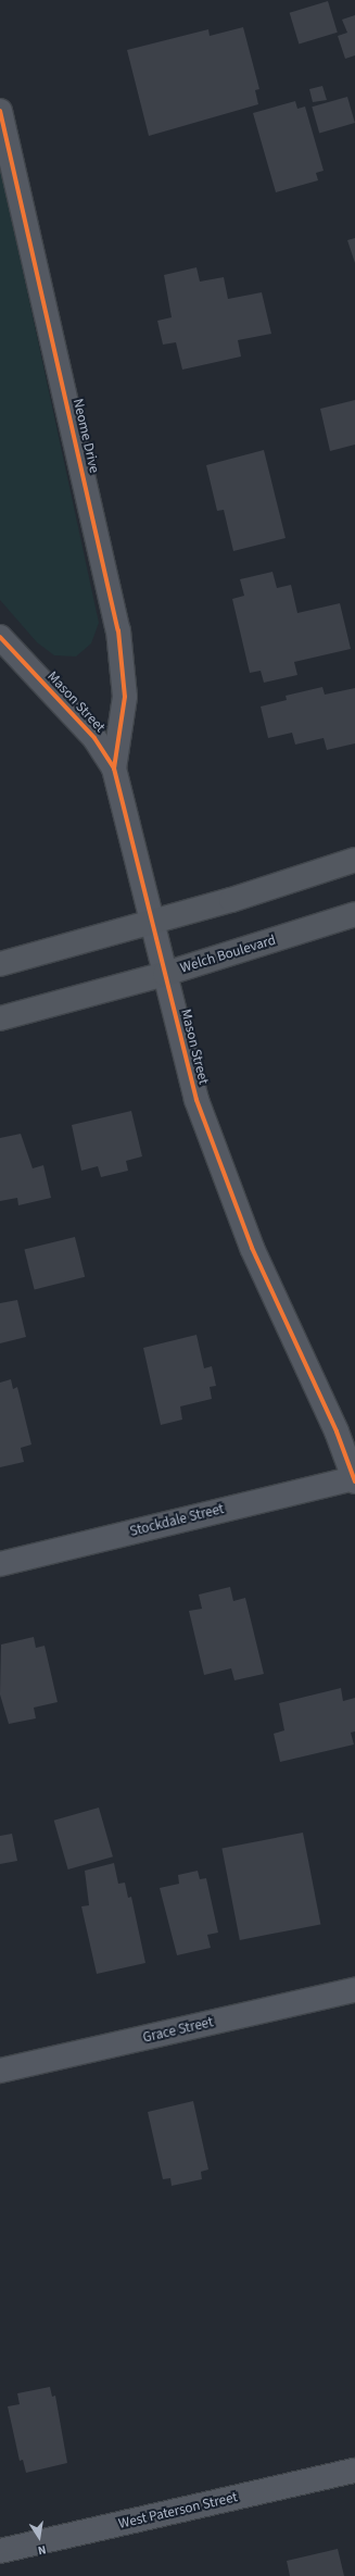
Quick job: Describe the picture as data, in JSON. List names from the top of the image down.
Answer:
{
  "streets": {
    "main road": ["Welch Boulevard"],
    "street": [
      "Neome Drive",
      "Mason Street",
      "Stockdale Street",
      "Grace Street",
      "West Paterson Street"
    ]
  },
  "crossings": [
    ["Neome Drive", "Mason Street"],
    ["Mason Street", "Welch Boulevard"],
    ["Mason Street", "Stockdale Street"]
  ],
  "north": "bottom"
}
